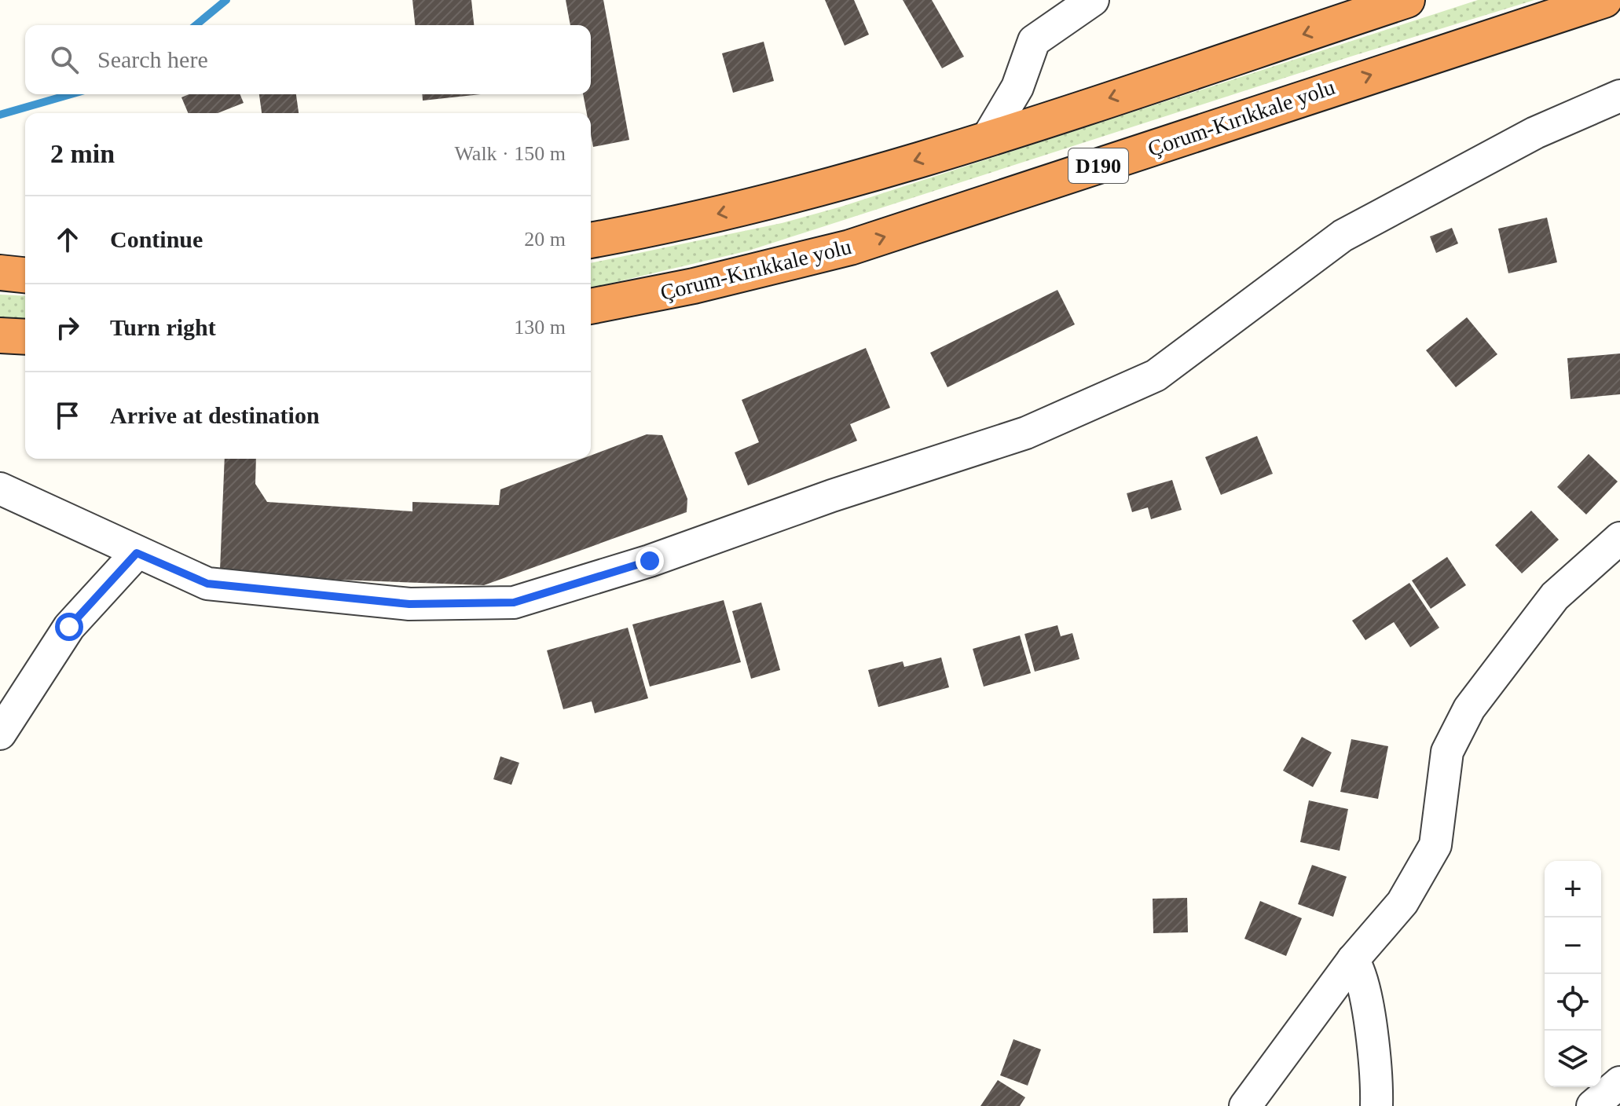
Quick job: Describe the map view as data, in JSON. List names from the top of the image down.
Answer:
{
  "streets": {
    "highway": ["Çorum-Kırıkkale yolu", "D190"]
  },
  "page": {
    "search": "Search here",
    "heading": ["2 min", "Walk · 150 m"],
    "list": [
      ["Continue", "20 m"],
      ["Turn right", "130 m"],
      "Arrive at destination"
    ],
    "map_buttons": ["+", "−"]
  }
}
